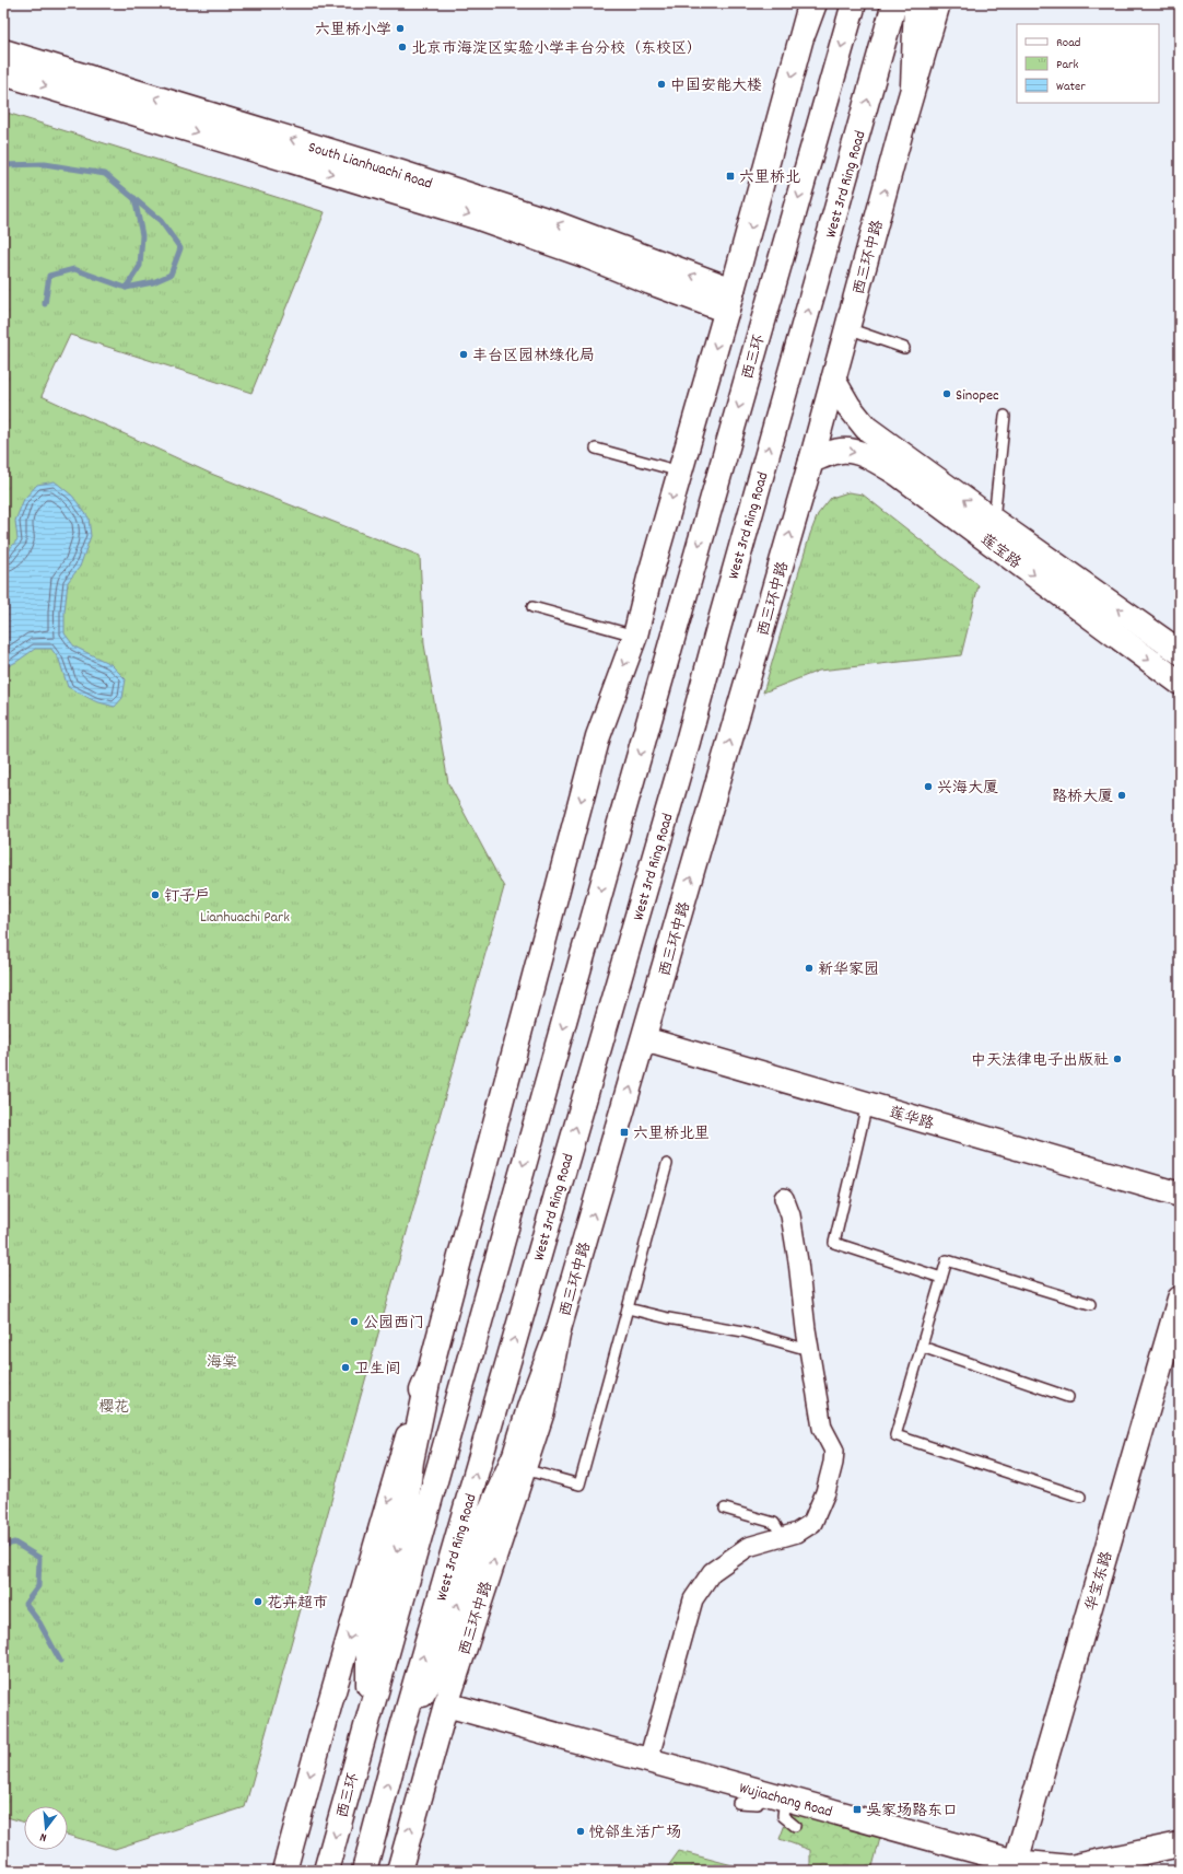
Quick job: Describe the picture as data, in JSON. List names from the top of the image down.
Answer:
{
  "streets": {
    "main road": [
      "South Lianhuachi Road",
      "West 3rd Ring Road",
      "西三环中路",
      "西三环",
      "莲宝路",
      "莲华路",
      "华宝东路",
      "Wujiachang Road"
    ]
  },
  "crossings": [
    ["西三环中路", "莲宝路"],
    ["西三环中路", "莲华路"],
    ["西三环中路", "Wujiachang Road"],
    ["华宝东路", "Wujiachang Road"]
  ],
  "parks": ["Lianhuachi Park", "海棠", "樱花"],
  "places": {
    "other": [
      "六里桥小学",
      "北京市海淀区实验小学丰台分校（东校区）",
      "中国安能大楼",
      "丰台区园林绿化局",
      "Sinopec",
      "兴海大厦",
      "路桥大厦",
      "钉子户",
      "新华家园",
      "中天法律电子出版社",
      "公园西门",
      "卫生间",
      "花卉超市",
      "悦邻生活广场"
    ],
    "transit": ["六里桥北", "六里桥北里", "吴家场路东口"]
  },
  "legend": ["Road", "Park", "Water"],
  "north": "bottom"
}
